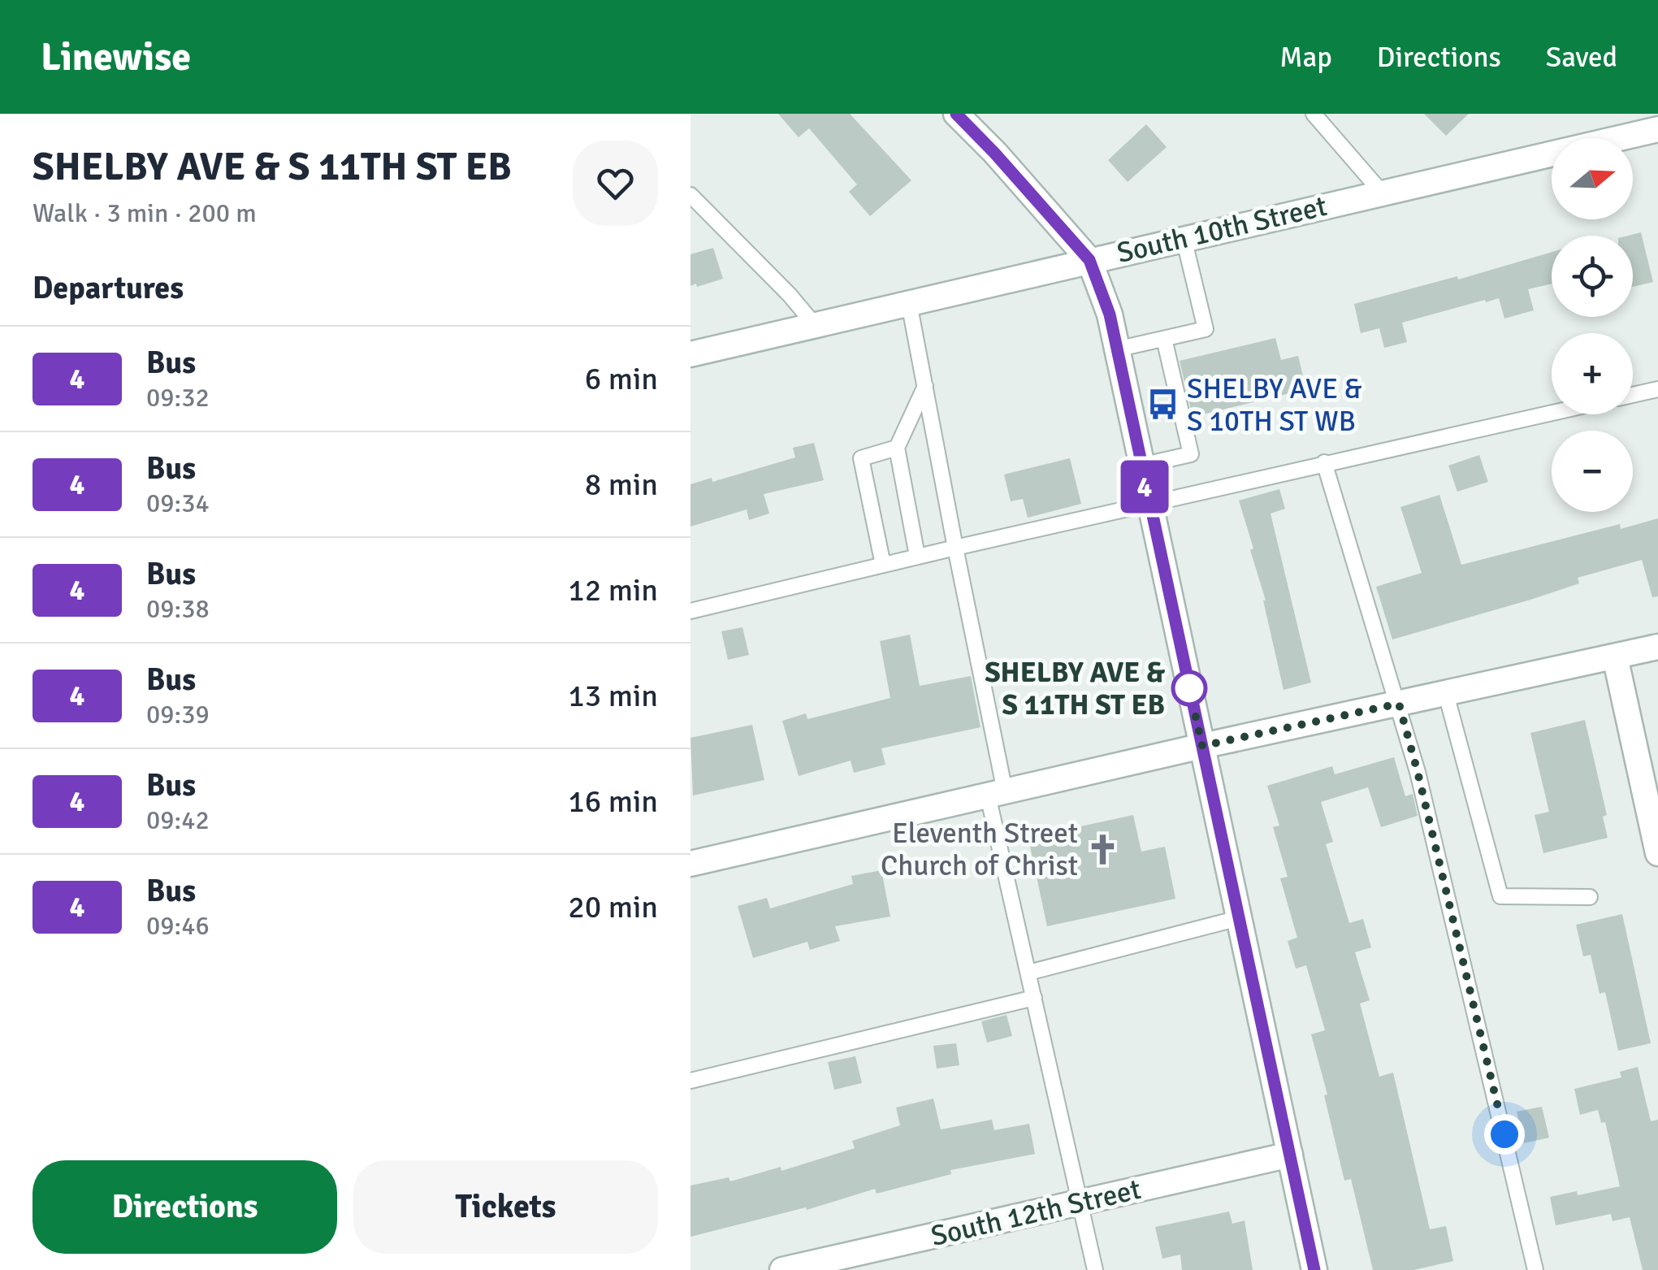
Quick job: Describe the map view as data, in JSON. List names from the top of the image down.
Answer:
{
  "streets": {
    "street": ["South 10th Street", "South 12th Street"]
  },
  "places": {
    "bus stop": ["SHELBY AVE & S 10TH ST WB"],
    "other": ["SHELBY AVE & S 11TH ST EB"],
    "church": ["Eleventh Street Church of Christ"]
  },
  "lines": ["bus line 4"],
  "north": "right",
  "page": {
    "header": "Linewise",
    "nav": ["Map", "Directions", "Saved"],
    "heading": [
      ["SHELBY AVE & S 11TH ST EB", "Walk · 3 min · 200 m"],
      "Departures"
    ],
    "on_map": "4",
    "map_buttons": ["+", "−"],
    "list": [
      {
        "mark": "4",
        "name": "Bus",
        "note": "09:32",
        "value": "6 min"
      },
      {
        "mark": "4",
        "name": "Bus",
        "note": "09:34",
        "value": "8 min"
      },
      {
        "mark": "4",
        "name": "Bus",
        "note": "09:38",
        "value": "12 min"
      },
      {
        "mark": "4",
        "name": "Bus",
        "note": "09:39",
        "value": "13 min"
      },
      {
        "mark": "4",
        "name": "Bus",
        "note": "09:42",
        "value": "16 min"
      },
      {
        "mark": "4",
        "name": "Bus",
        "note": "09:46",
        "value": "20 min"
      }
    ],
    "buttons": ["Directions", "Tickets"]
  }
}
